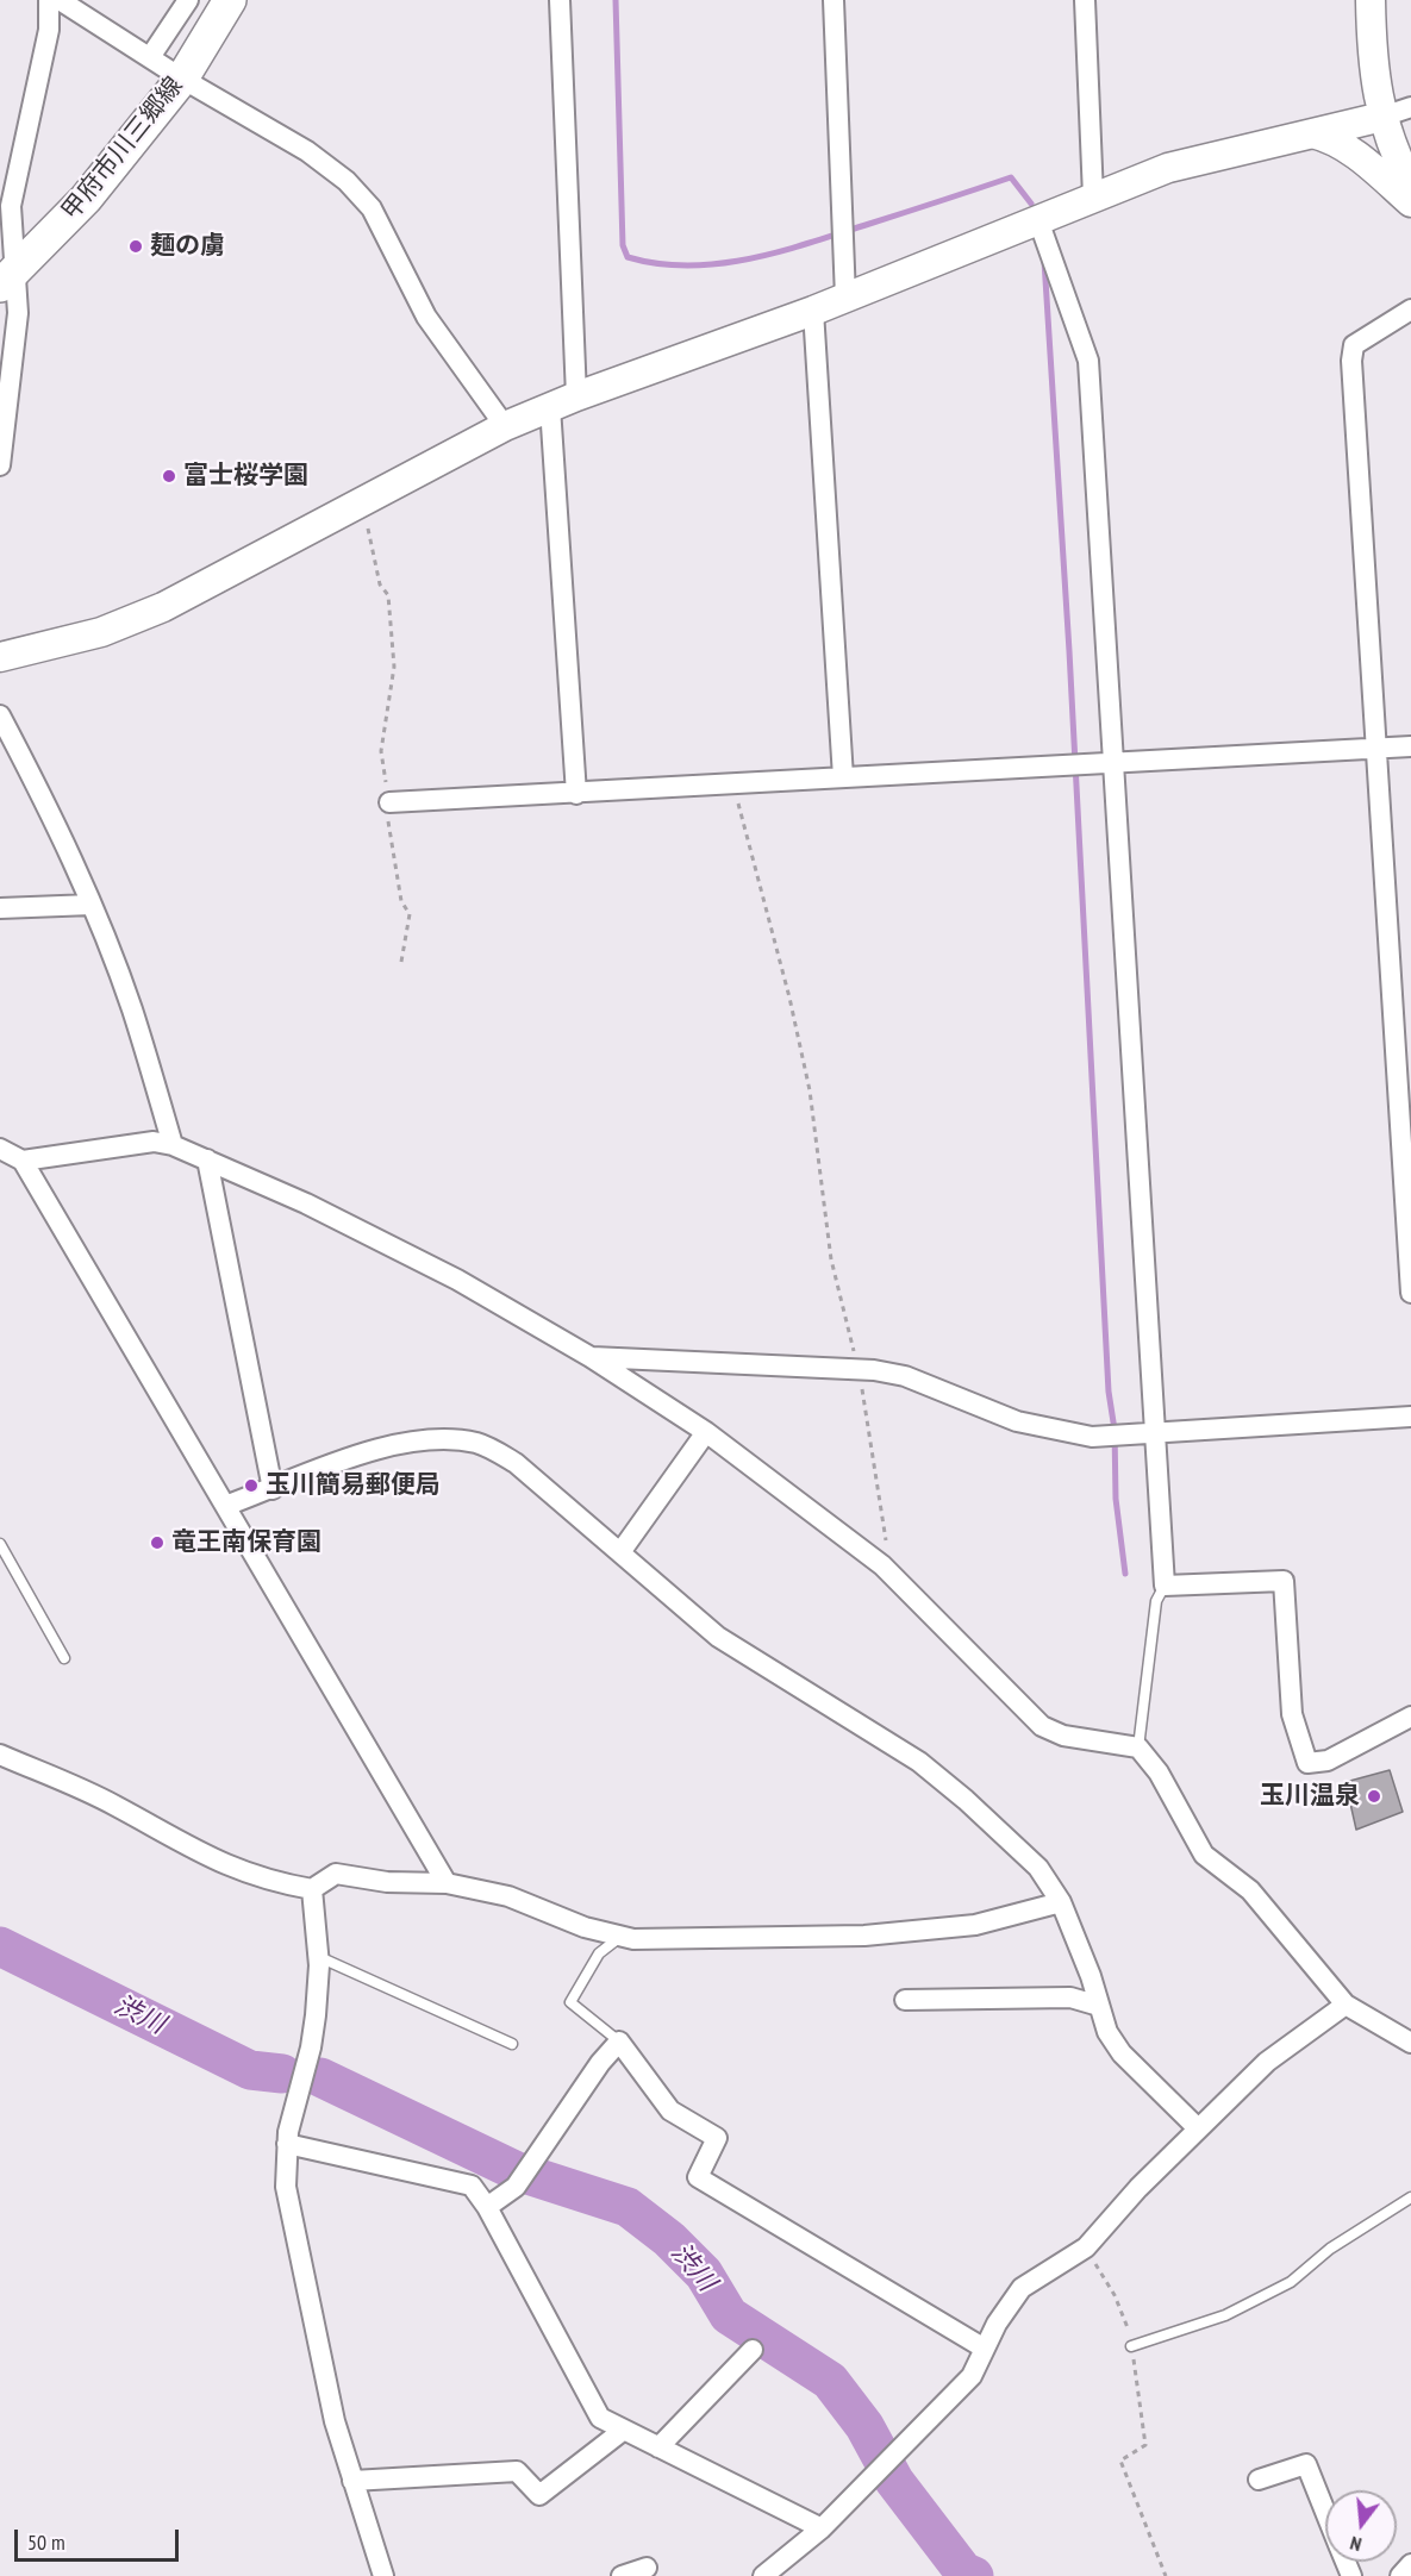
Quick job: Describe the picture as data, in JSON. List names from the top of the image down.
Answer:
{
  "streets": {
    "main road": ["甲府市川三郷線"]
  },
  "water": ["渋川"],
  "places": [
    "麺の虜",
    "富士桜学園",
    "玉川簡易郵便局",
    "竜王南保育園",
    "玉川温泉"
  ],
  "scale_bar": "50 m",
  "north": "bottom"
}
